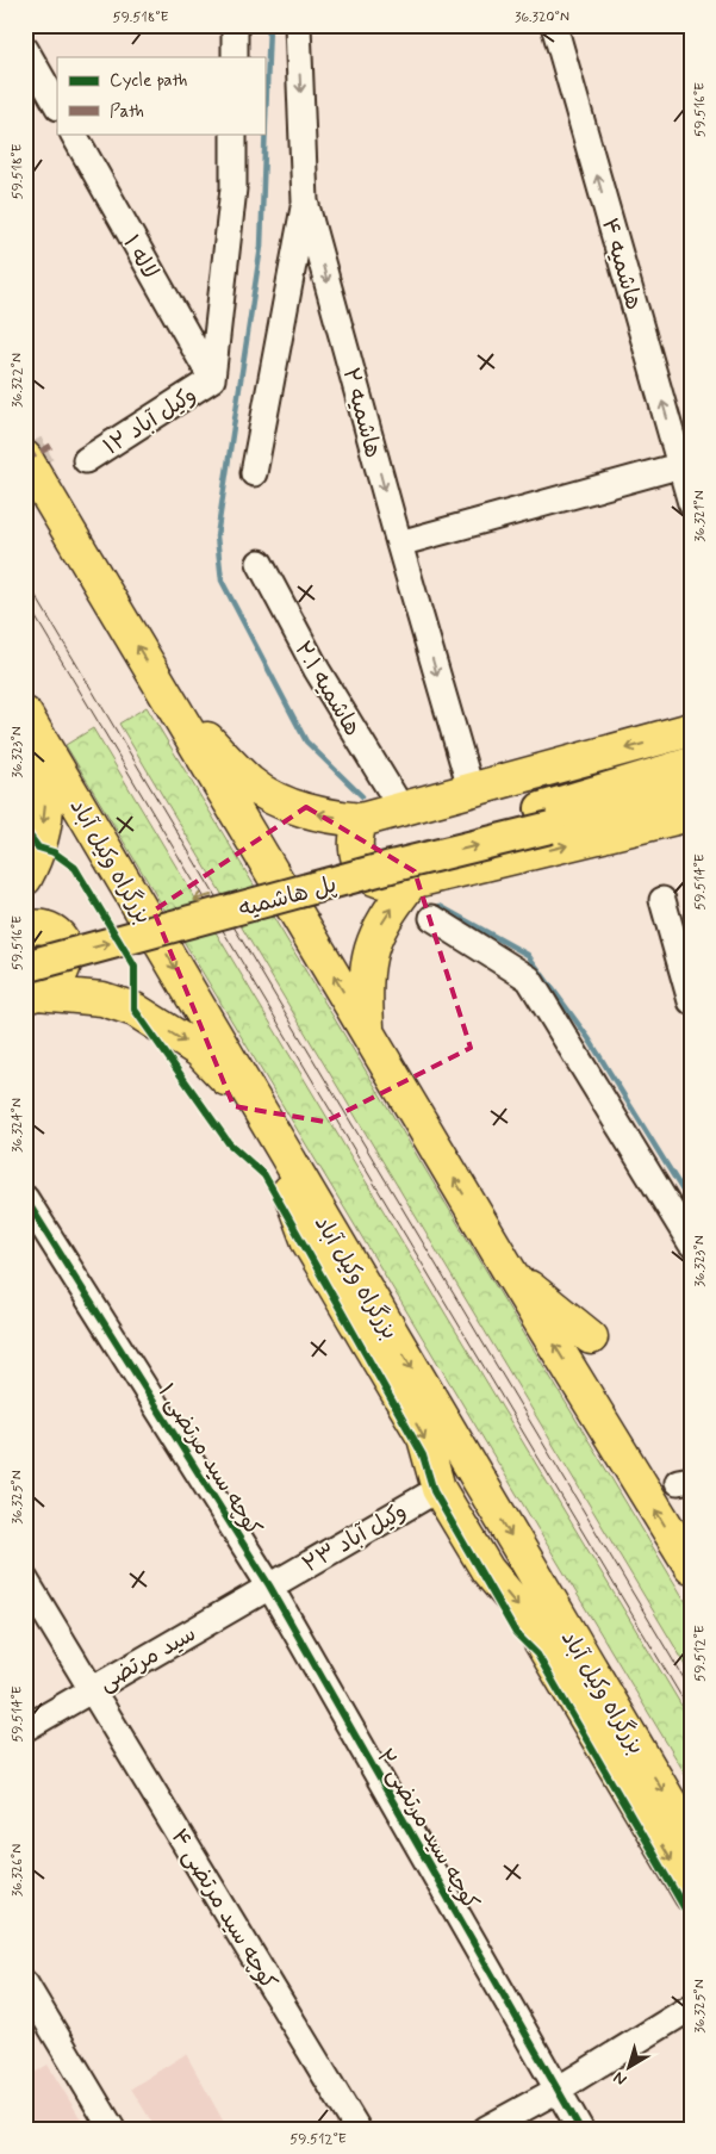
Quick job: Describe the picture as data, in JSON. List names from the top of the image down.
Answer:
{
  "streets": {
    "highway": ["بزرگراه وکیل آباد"],
    "main road": ["پل هاشمیه"],
    "street": [
      "لاله ۱",
      "هاشمیه ۴",
      "هاشمیه ۲",
      "۱۲ وکیل آباد",
      "هاشمیه ۲.۱",
      "کوچه سید مرتضی ۱",
      "۲۳ وکیل آباد",
      "سید مرتضی",
      "کوچه سید مرتضی ۲",
      "کوچه سید مرتضی ۴"
    ]
  },
  "crossings": [
    ["لاله ۱", "۱۲ وکیل آباد"],
    ["کوچه سید مرتضی ۱", "۲۳ وکیل آباد"],
    ["کوچه سید مرتضی ۱", "سید مرتضی"],
    ["کوچه سید مرتضی ۱", "کوچه سید مرتضی ۲"],
    ["۲۳ وکیل آباد", "سید مرتضی"],
    ["۲۳ وکیل آباد", "کوچه سید مرتضی ۲"],
    ["سید مرتضی", "کوچه سید مرتضی ۲"],
    ["سید مرتضی", "کوچه سید مرتضی ۴"]
  ],
  "one_way": ["هاشمیه ۴"],
  "legend": ["Cycle path", "Path"],
  "north": "bottom left",
  "coordinates": [
    "59.518°E",
    "36.320°N",
    "59.516°E",
    "36.322°N",
    "36.321°N",
    "36.323°N",
    "59.514°E",
    "36.324°N",
    "36.325°N",
    "59.512°E",
    "36.326°N"
  ]
}
